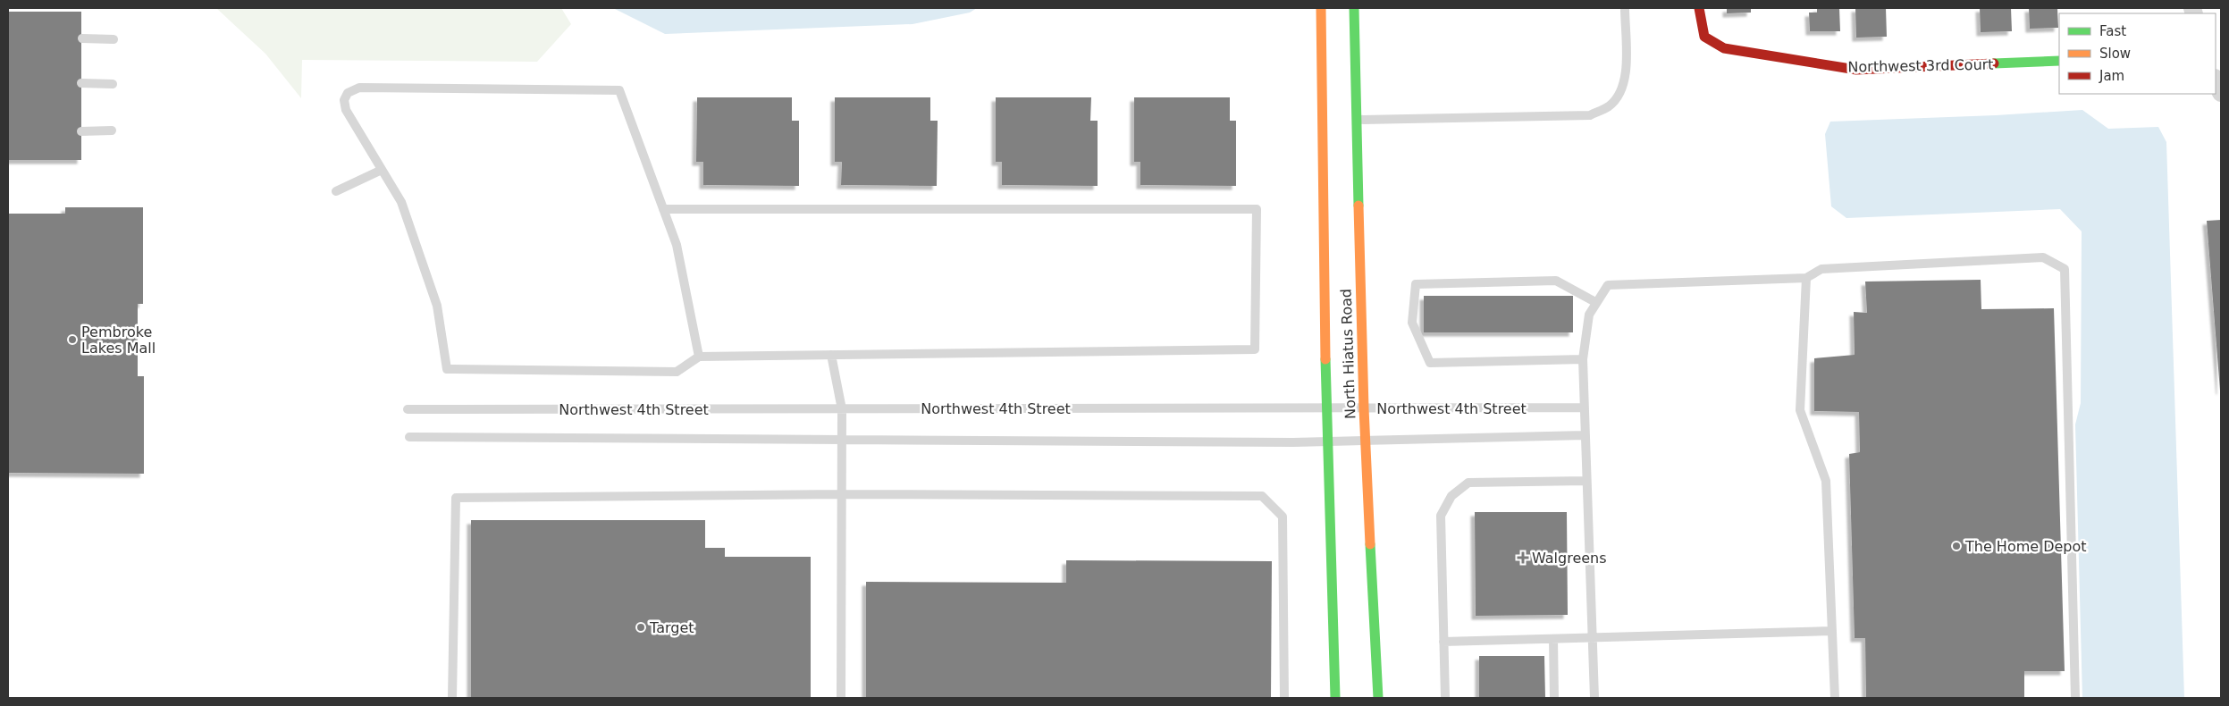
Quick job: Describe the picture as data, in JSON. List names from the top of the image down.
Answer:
{
  "streets": {
    "main road": ["Northwest 3rd Court", "North Hiatus Road"],
    "lane": ["Northwest 4th Street"]
  },
  "crossings": [
    ["North Hiatus Road", "Northwest 4th Street"]
  ],
  "places": {
    "other": ["Pembroke Lakes Mall", "The Home Depot", "Target"],
    "health": ["Walgreens"]
  },
  "legend": ["Fast", "Slow", "Jam"]
}
